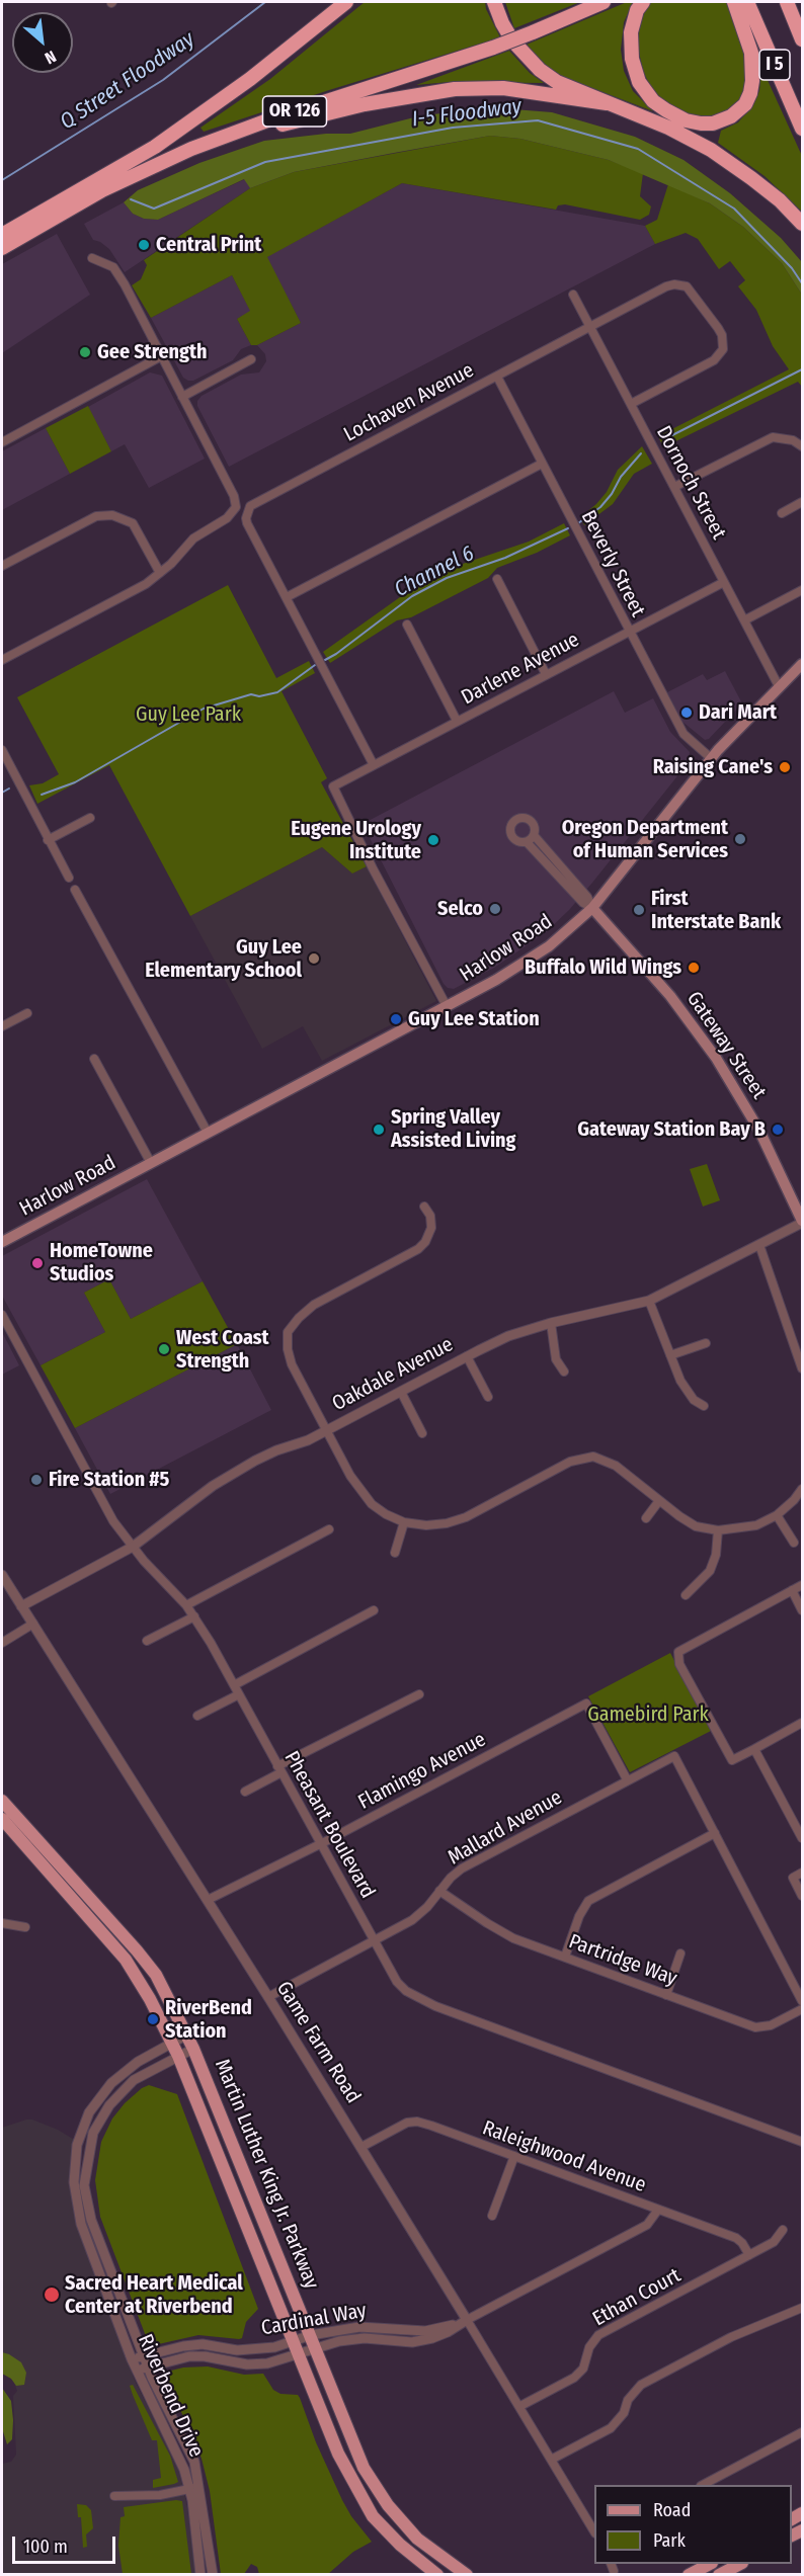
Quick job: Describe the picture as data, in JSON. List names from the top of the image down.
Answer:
{
  "streets": {
    "highway": ["I 5", "OR 126"],
    "main road": ["Harlow Road", "Gateway Street", "Martin Luther King Jr. Parkway"],
    "street": [
      "Lochaven Avenue",
      "Dornoch Street",
      "Beverly Street",
      "Darlene Avenue",
      "Oakdale Avenue",
      "Flamingo Avenue",
      "Pheasant Boulevard",
      "Mallard Avenue",
      "Partridge Way",
      "Game Farm Road",
      "Raleighwood Avenue",
      "Ethan Court",
      "Cardinal Way",
      "Riverbend Drive"
    ]
  },
  "crossings": [
    ["Lochaven Avenue", "Dornoch Street"],
    ["Lochaven Avenue", "Beverly Street"],
    ["Dornoch Street", "Darlene Avenue"],
    ["Dornoch Street", "Harlow Road"],
    ["Beverly Street", "Darlene Avenue"],
    ["Beverly Street", "Harlow Road"],
    ["Darlene Avenue", "Harlow Road"],
    ["Harlow Road", "Gateway Street"],
    ["Gateway Street", "Oakdale Avenue"],
    ["Oakdale Avenue", "Pheasant Boulevard"],
    ["Oakdale Avenue", "Game Farm Road"],
    ["Flamingo Avenue", "Pheasant Boulevard"],
    ["Flamingo Avenue", "Mallard Avenue"],
    ["Flamingo Avenue", "Game Farm Road"],
    ["Pheasant Boulevard", "Mallard Avenue"],
    ["Mallard Avenue", "Partridge Way"],
    ["Mallard Avenue", "Game Farm Road"],
    ["Game Farm Road", "Raleighwood Avenue"],
    ["Game Farm Road", "Ethan Court"],
    ["Game Farm Road", "Cardinal Way"],
    ["Raleighwood Avenue", "Ethan Court"],
    ["Raleighwood Avenue", "Cardinal Way"],
    ["Martin Luther King Jr. Parkway", "Cardinal Way"],
    ["Martin Luther King Jr. Parkway", "Riverbend Drive"],
    ["Cardinal Way", "Riverbend Drive"]
  ],
  "water": ["Q Street Floodway", "I-5 Floodway", "Channel 6"],
  "parks": ["Guy Lee Park", "Gamebird Park"],
  "places": [
    "Central Print",
    "Gee Strength",
    "Dari Mart",
    "Raising Cane's",
    "Oregon Department of Human Services",
    "Eugene Urology Institute",
    "Selco",
    "First Interstate Bank",
    "Guy Lee Elementary School",
    "Buffalo Wild Wings",
    "Guy Lee Station",
    "Spring Valley Assisted Living",
    "Gateway Station Bay B",
    "HomeTowne Studios",
    "West Coast Strength",
    "Fire Station #5",
    "RiverBend Station",
    "Sacred Heart Medical Center at Riverbend"
  ],
  "legend": ["Road", "Park"],
  "scale_bar": "100 m",
  "north": "bottom right"
}
